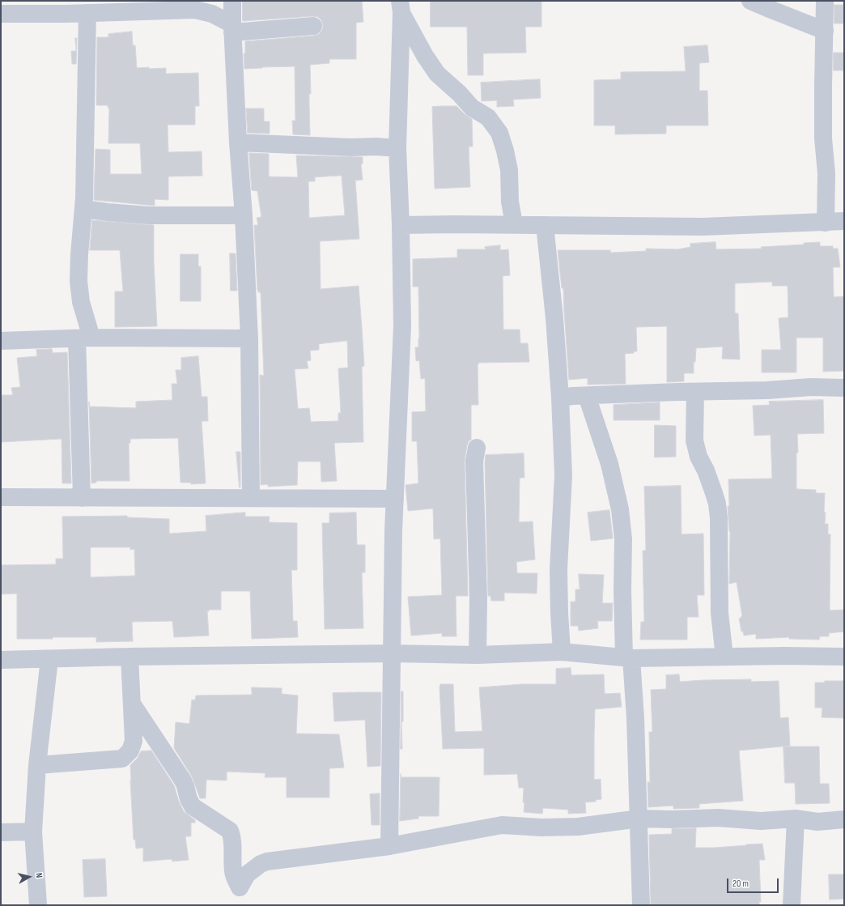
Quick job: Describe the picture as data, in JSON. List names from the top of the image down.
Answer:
{
  "scale_bar": "20 m",
  "north": "right"
}
